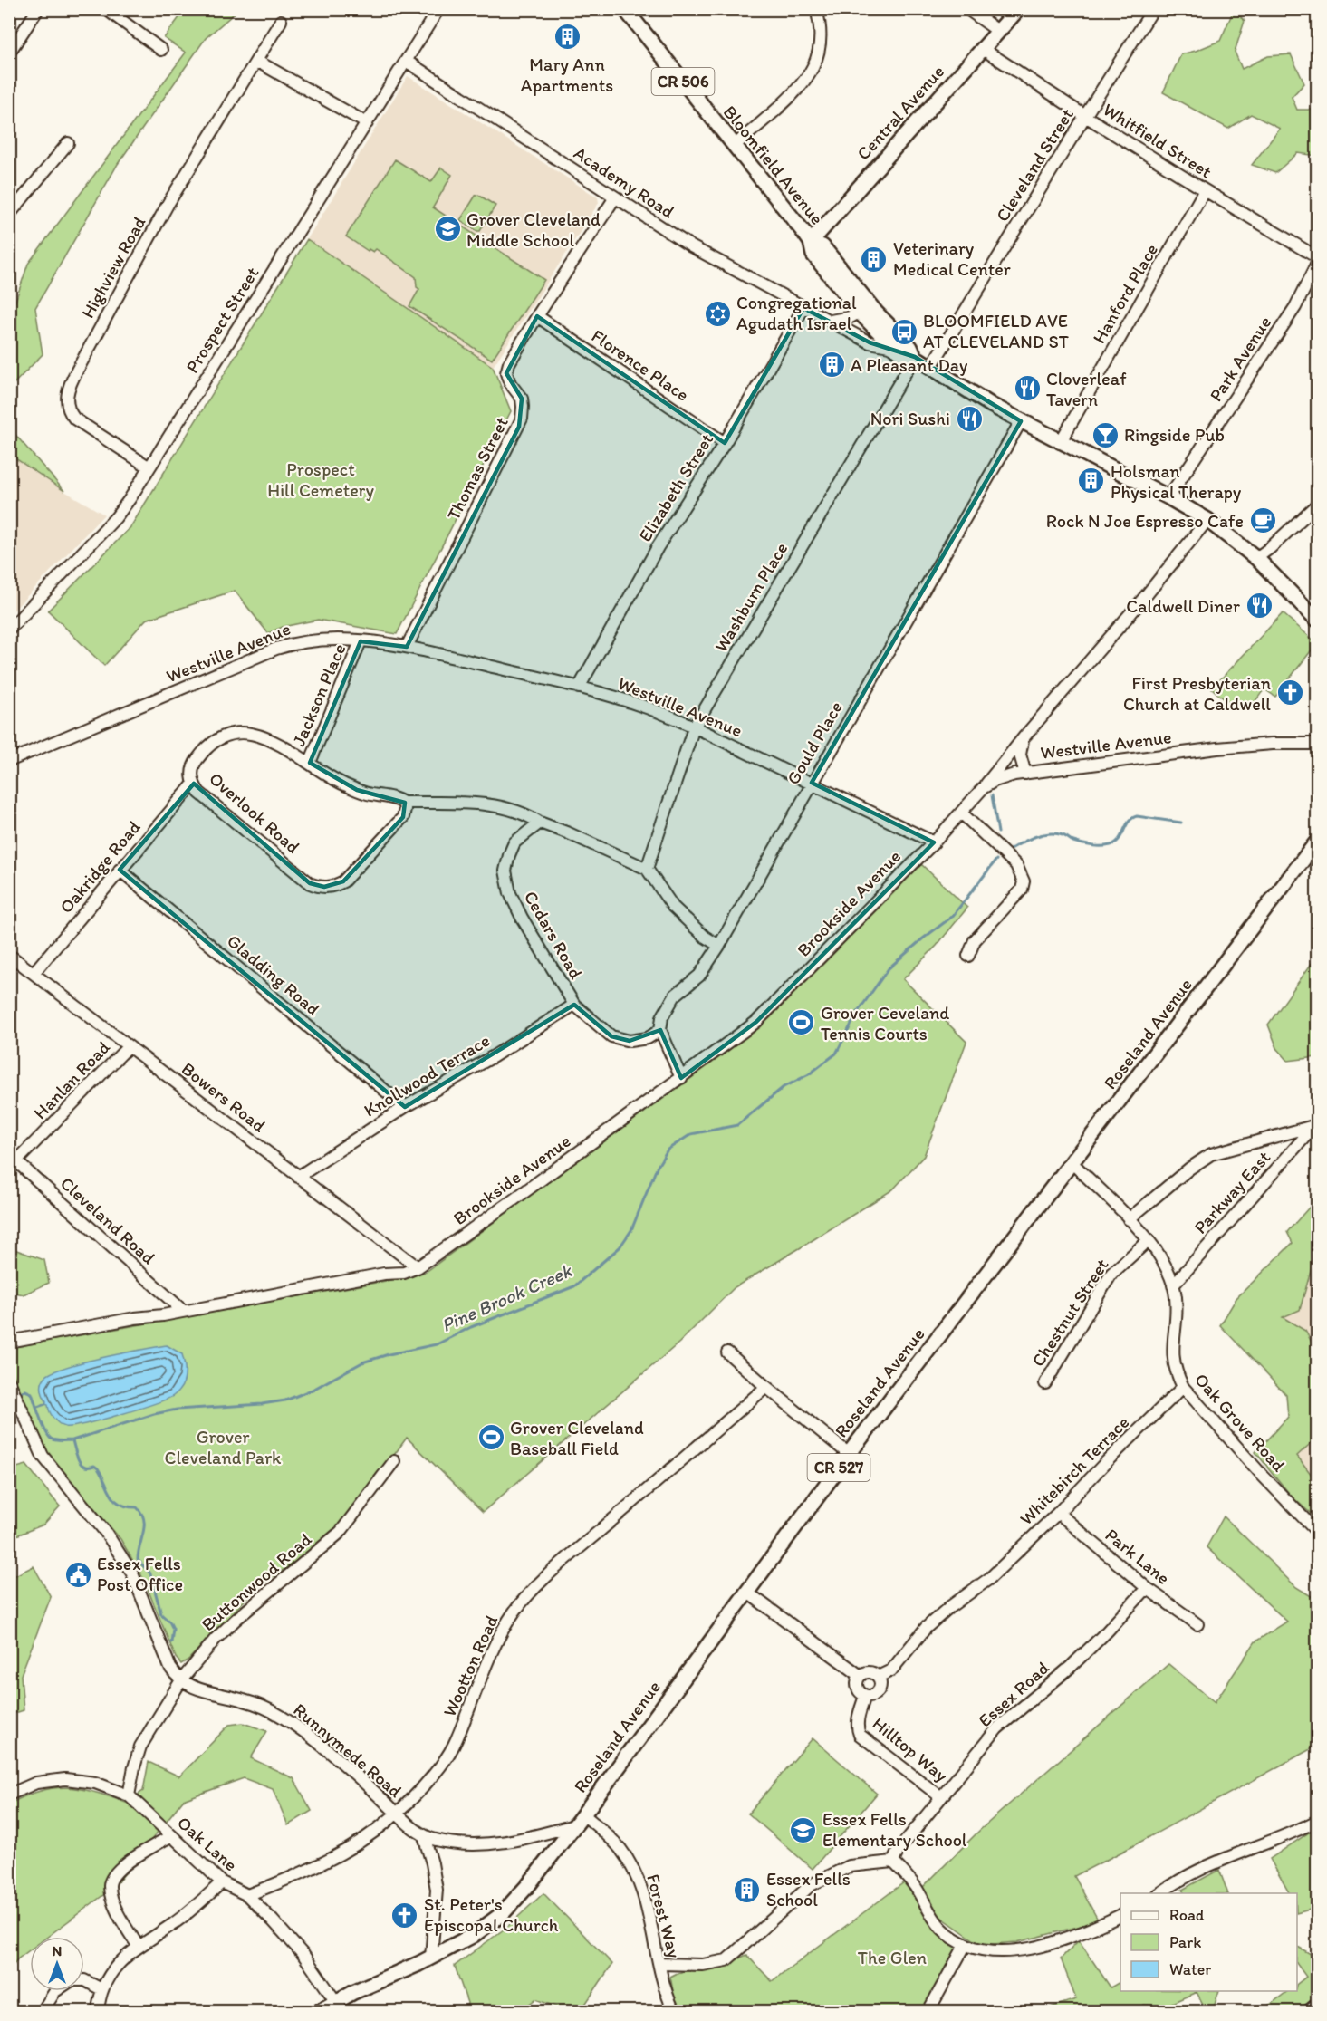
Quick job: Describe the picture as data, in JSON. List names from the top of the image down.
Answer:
{
  "streets": {
    "main road": [
      "CR 506",
      "Central Avenue",
      "Bloomfield Avenue",
      "Roseland Avenue",
      "CR 527"
    ],
    "street": [
      "Whitfield Street",
      "Cleveland Street",
      "Academy Road",
      "Highview Road",
      "Hanford Place",
      "Prospect Street",
      "Park Avenue",
      "Florence Place",
      "Thomas Street",
      "Elizabeth Street",
      "Washburn Place",
      "Westville Avenue",
      "Jackson Place",
      "Gould Place",
      "Overlook Road",
      "Oakridge Road",
      "Brookside Avenue",
      "Cedars Road",
      "Gladding Road",
      "Knollwood Terrace",
      "Hanlan Road",
      "Bowers Road",
      "Parkway East",
      "Cleveland Road",
      "Chestnut Street",
      "Oak Grove Road",
      "Whitebirch Terrace",
      "Park Lane",
      "Buttonwood Road",
      "Wootton Road",
      "Essex Road",
      "Hilltop Way",
      "Runnymede Road",
      "Oak Lane",
      "Forest Way"
    ]
  },
  "crossings": [
    ["Central Avenue", "Whitfield Street"],
    ["Central Avenue", "Bloomfield Avenue"],
    ["Whitfield Street", "Cleveland Street"],
    ["Whitfield Street", "Hanford Place"],
    ["Bloomfield Avenue", "Cleveland Street"],
    ["Bloomfield Avenue", "Academy Road"],
    ["Bloomfield Avenue", "Hanford Place"],
    ["Bloomfield Avenue", "Park Avenue"],
    ["Bloomfield Avenue", "Washburn Place"],
    ["Bloomfield Avenue", "Gould Place"],
    ["Academy Road", "Prospect Street"],
    ["Academy Road", "Thomas Street"],
    ["Academy Road", "Elizabeth Street"],
    ["Highview Road", "Prospect Street"],
    ["Florence Place", "Thomas Street"],
    ["Florence Place", "Elizabeth Street"],
    ["Thomas Street", "Westville Avenue"],
    ["Elizabeth Street", "Westville Avenue"],
    ["Washburn Place", "Westville Avenue"],
    ["Westville Avenue", "Jackson Place"],
    ["Westville Avenue", "Gould Place"],
    ["Westville Avenue", "Brookside Avenue"],
    ["Jackson Place", "Overlook Road"],
    ["Gould Place", "Cedars Road"],
    ["Overlook Road", "Oakridge Road"],
    ["Overlook Road", "Cedars Road"],
    ["Oakridge Road", "Gladding Road"],
    ["Oakridge Road", "Bowers Road"],
    ["Brookside Avenue", "Bowers Road"],
    ["Brookside Avenue", "Cleveland Road"],
    ["Cedars Road", "Knollwood Terrace"],
    ["Gladding Road", "Knollwood Terrace"],
    ["Roseland Avenue", "Oak Grove Road"],
    ["Roseland Avenue", "Runnymede Road"],
    ["Roseland Avenue", "Oak Lane"],
    ["Roseland Avenue", "Forest Way"],
    ["Knollwood Terrace", "Bowers Road"],
    ["Hanlan Road", "Bowers Road"],
    ["Hanlan Road", "Cleveland Road"],
    ["Parkway East", "Oak Grove Road"],
    ["Chestnut Street", "Oak Grove Road"],
    ["Oak Grove Road", "Whitebirch Terrace"],
    ["Whitebirch Terrace", "Park Lane"],
    ["Whitebirch Terrace", "Hilltop Way"],
    ["Park Lane", "Essex Road"],
    ["Buttonwood Road", "Runnymede Road"],
    ["Buttonwood Road", "Oak Lane"],
    ["Wootton Road", "Runnymede Road"],
    ["Wootton Road", "Oak Lane"],
    ["Essex Road", "Hilltop Way"],
    ["Runnymede Road", "Forest Way"]
  ],
  "water": ["Pine Brook Creek"],
  "parks": ["Prospect Hill Cemetery", "Grover Cleveland Park", "The Glen"],
  "places": {
    "building": [
      "Mary Ann Apartments",
      "Veterinary Medical Center",
      "A Pleasant Day",
      "Holsman Physical Therapy",
      "Essex Fells School"
    ],
    "school or university": ["Grover Cleveland Middle School", "Essex Fells Elementary School"],
    "synagogue": ["Congregational Agudath Israel"],
    "bus stop": ["BLOOMFIELD AVE AT CLEVELAND ST"],
    "restaurant": ["Cloverleaf Tavern", "Nori Sushi", "Caldwell Diner"],
    "bar": ["Ringside Pub"],
    "cafe": ["Rock N Joe Espresso Cafe"],
    "church": ["First Presbyterian Church at Caldwell", "St. Peter's Episcopal Church"],
    "sports": ["Grover Ceveland Tennis Courts", "Grover Cleveland Baseball Field"],
    "public building": ["Essex Fells Post Office"]
  },
  "legend": ["Road", "Park", "Water"],
  "north": "top"
}
